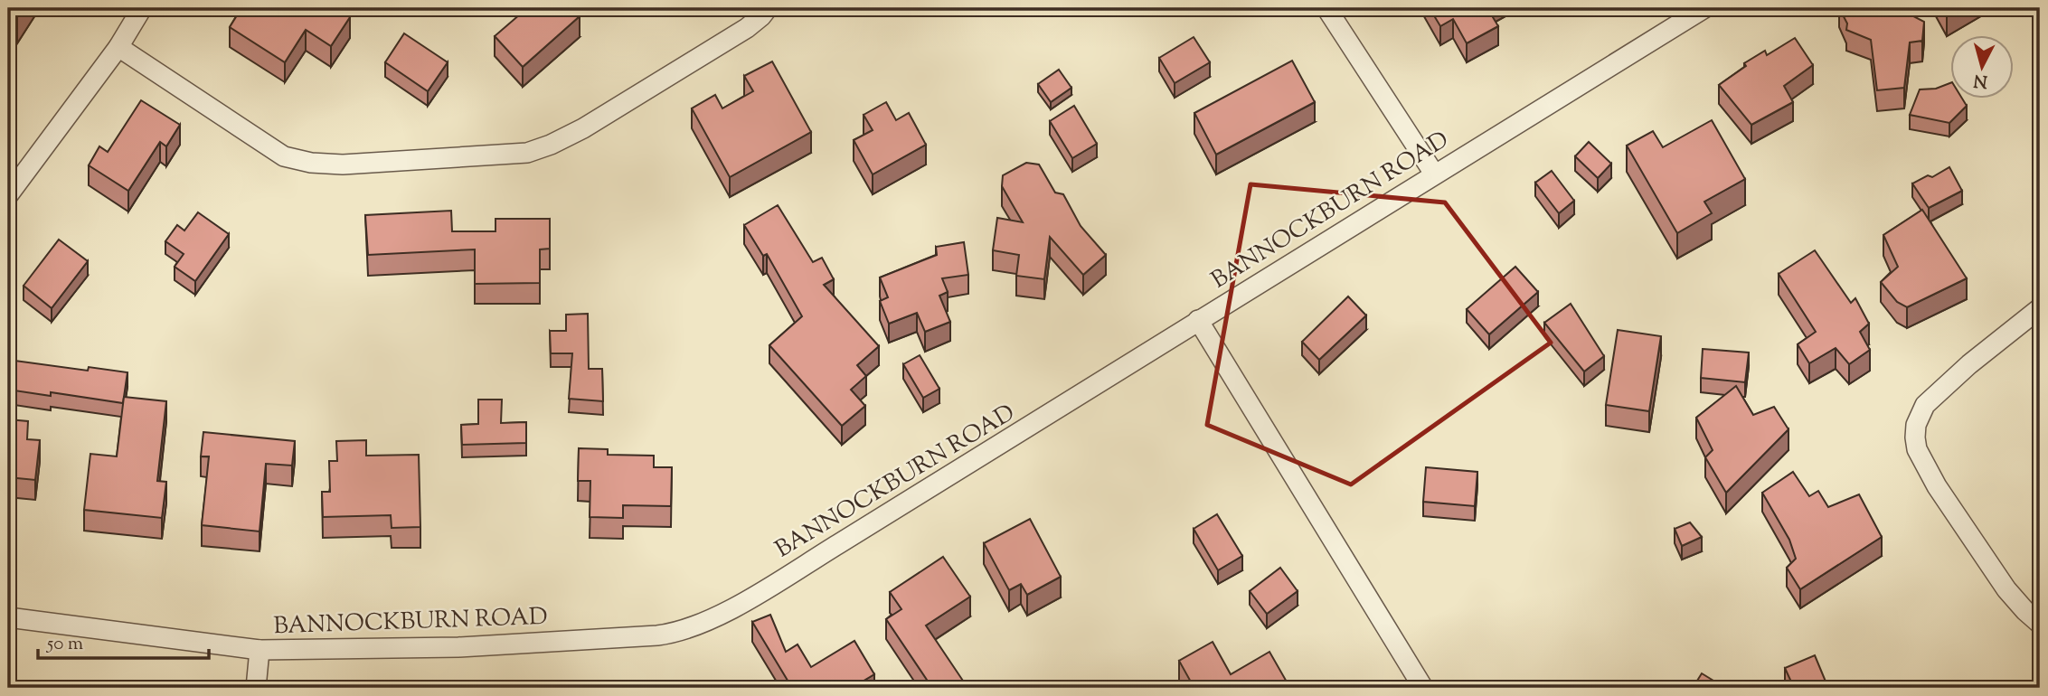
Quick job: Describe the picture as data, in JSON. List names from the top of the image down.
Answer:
{
  "streets": {
    "street": ["BANNOCKBURN ROAD"]
  },
  "scale_bar": "50 m",
  "north": "bottom"
}
